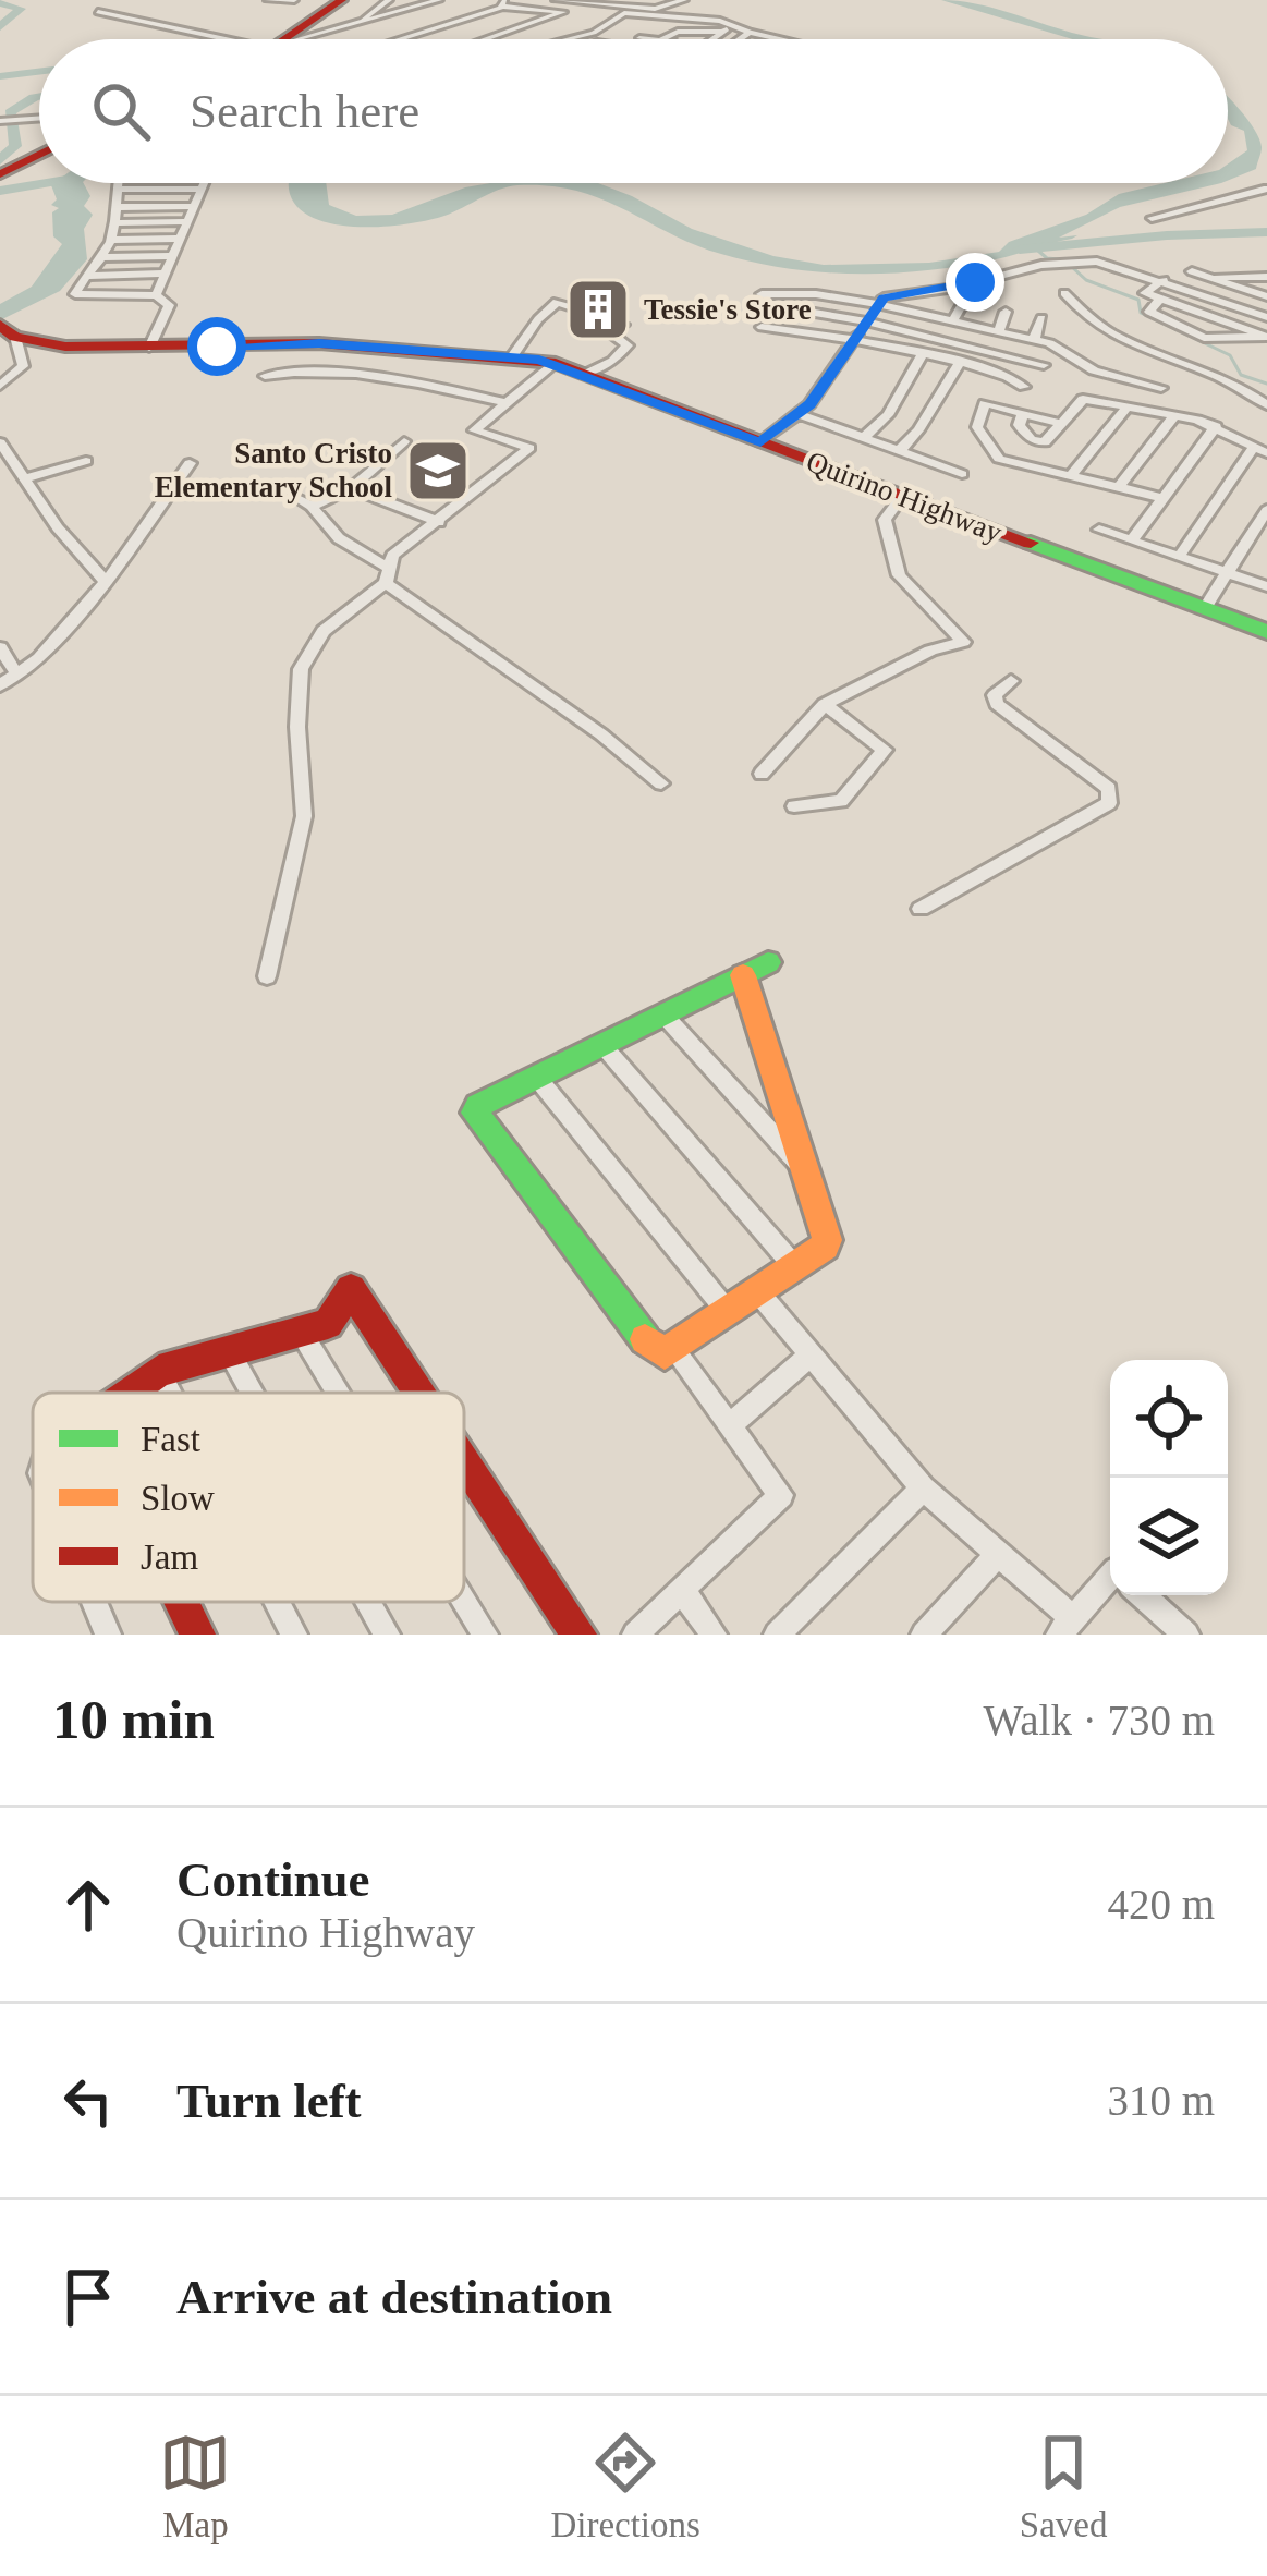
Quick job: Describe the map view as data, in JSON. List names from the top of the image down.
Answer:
{
  "streets": {
    "street": ["Quirino Highway"]
  },
  "places": {
    "building": ["Tessie's Store"],
    "school or university": ["Santo Cristo Elementary School"]
  },
  "legend": ["Fast", "Slow", "Jam"],
  "page": {
    "search": "Search here",
    "heading": ["10 min", "Walk · 730 m"],
    "list": [
      ["Continue", "Quirino Highway", "420 m"],
      ["Turn left", "310 m"],
      "Arrive at destination"
    ],
    "nav": ["Map", "Directions", "Saved"]
  }
}
